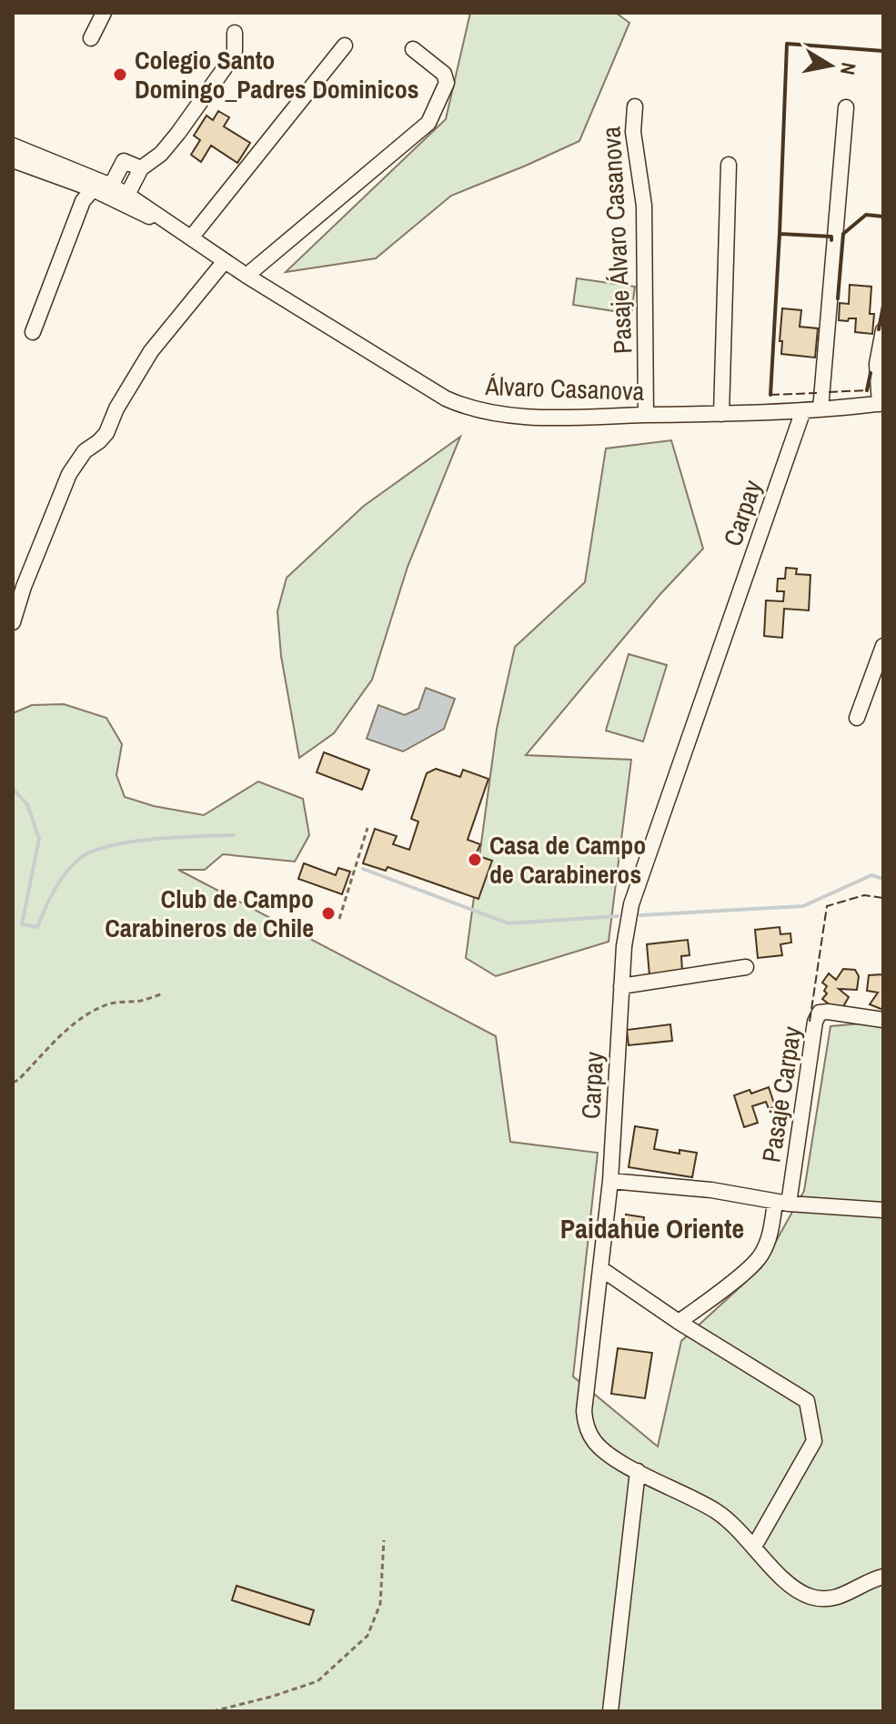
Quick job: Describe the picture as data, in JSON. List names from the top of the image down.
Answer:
{
  "streets": {
    "street": [
      "Pasaje Álvaro Casanova",
      "Álvaro Casanova",
      "Carpay",
      "Pasaje Carpay"
    ]
  },
  "crossings": [
    ["Pasaje Álvaro Casanova", "Álvaro Casanova"],
    ["Álvaro Casanova", "Carpay"]
  ],
  "districts": ["Paidahue Oriente"],
  "places": ["Colegio Santo Domingo_Padres Dominicos", "Casa de Campo de Carabineros", "Club de Campo Carabineros de Chile"],
  "north": "right"
}
